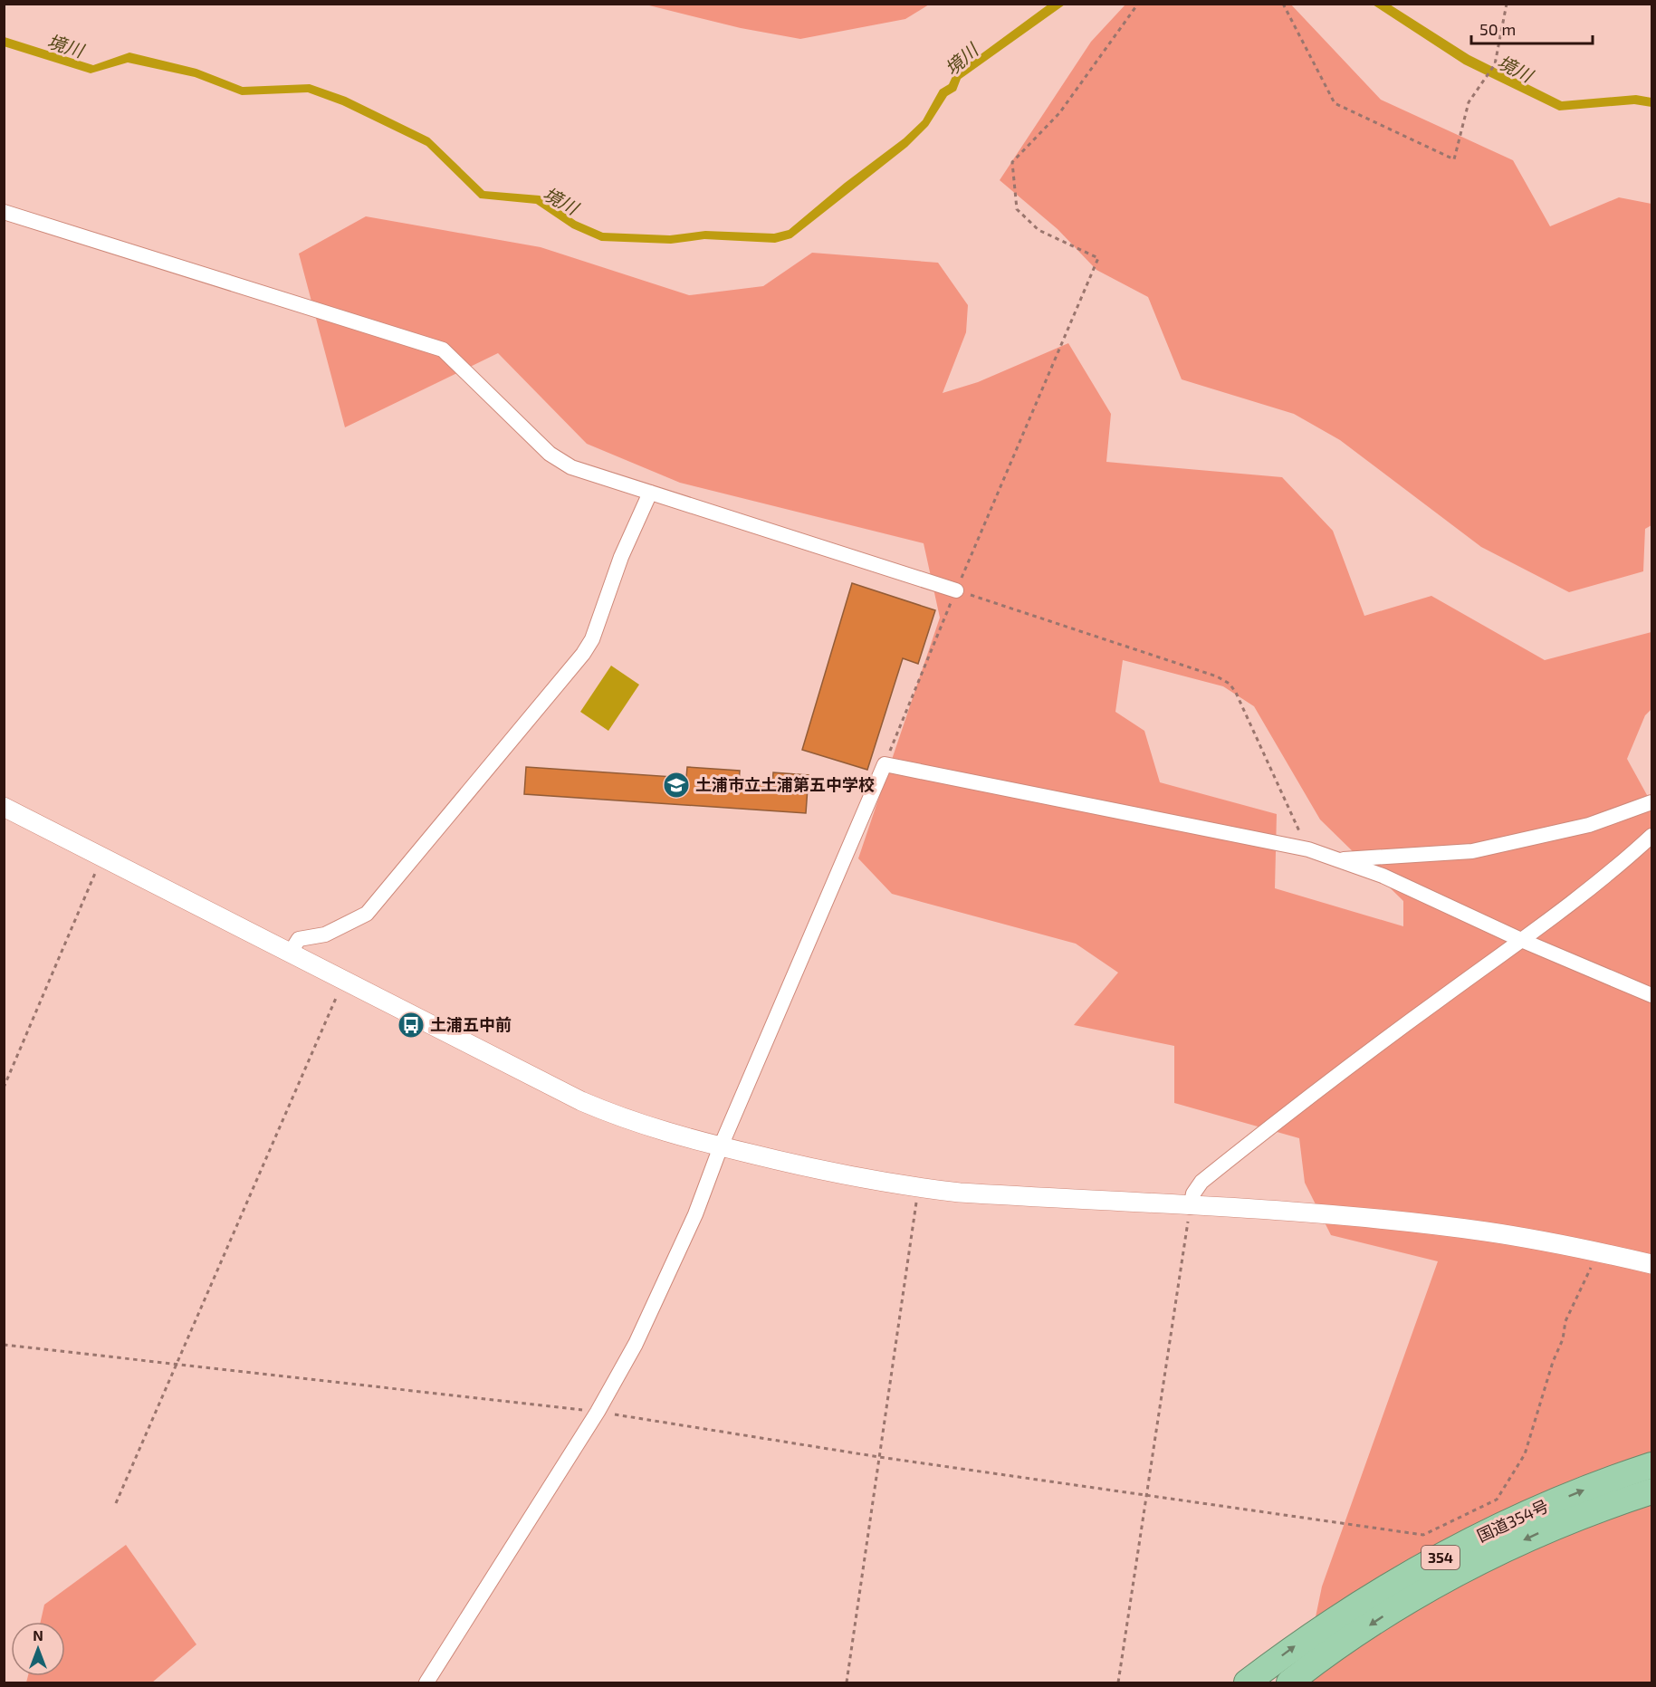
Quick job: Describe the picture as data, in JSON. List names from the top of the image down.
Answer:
{
  "streets": {
    "highway": ["国道354号", "354"]
  },
  "water": ["境川"],
  "places": {
    "school or university": ["土浦市立土浦第五中学校"],
    "bus stop": ["土浦五中前"]
  },
  "scale_bar": "50 m",
  "north": "top"
}
